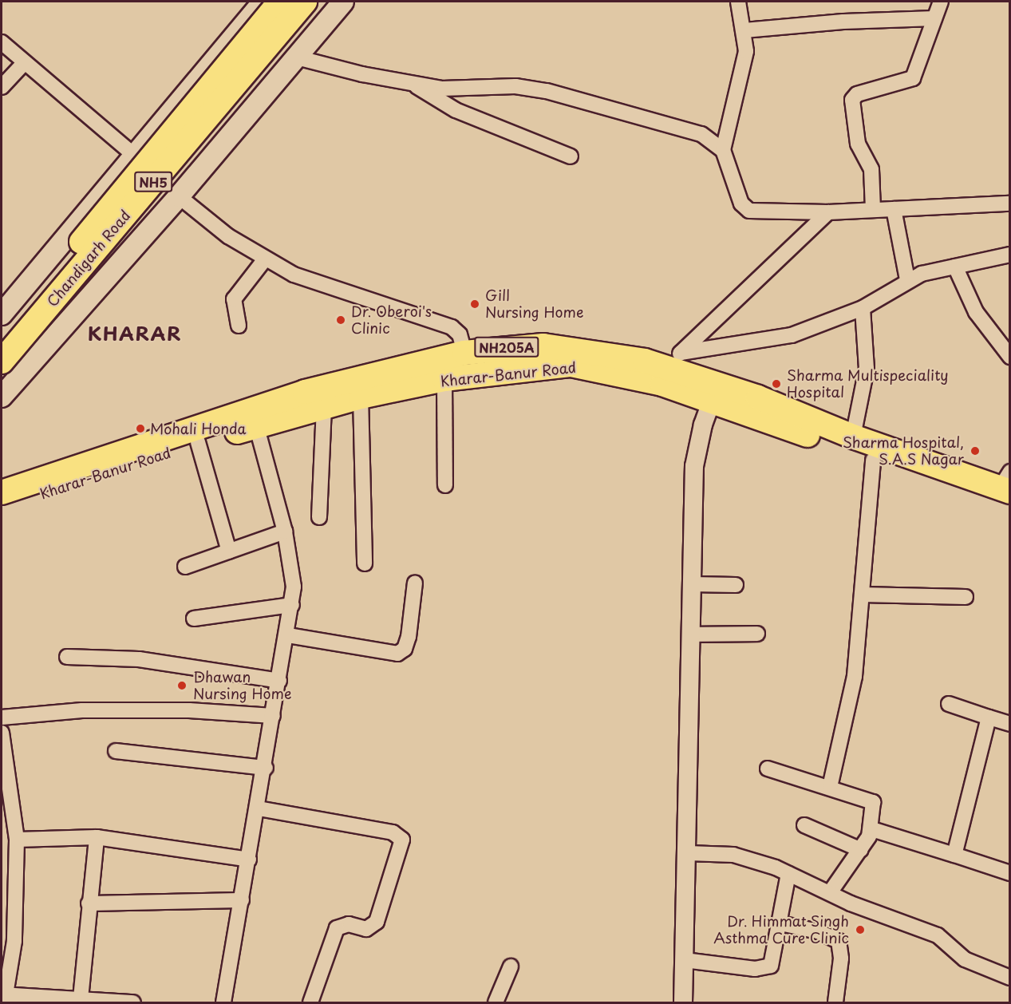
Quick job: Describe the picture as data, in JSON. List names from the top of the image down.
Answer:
{
  "streets": {
    "highway": [
      "NH5",
      "Chandigarh Road",
      "NH205A",
      "Kharar-Banur Road"
    ]
  },
  "crossings": [
    ["NH205A", "Kharar-Banur Road"]
  ],
  "districts": ["KHARAR"],
  "places": [
    "Gill Nursing Home",
    "Dr. Oberoi's Clinic",
    "Sharma Multispeciality Hospital",
    "Mohali Honda",
    "Sharma Hospital, S.A.S Nagar",
    "Dhawan Nursing Home",
    "Dr. Himmat Singh Asthma Cure Clinic"
  ]
}
